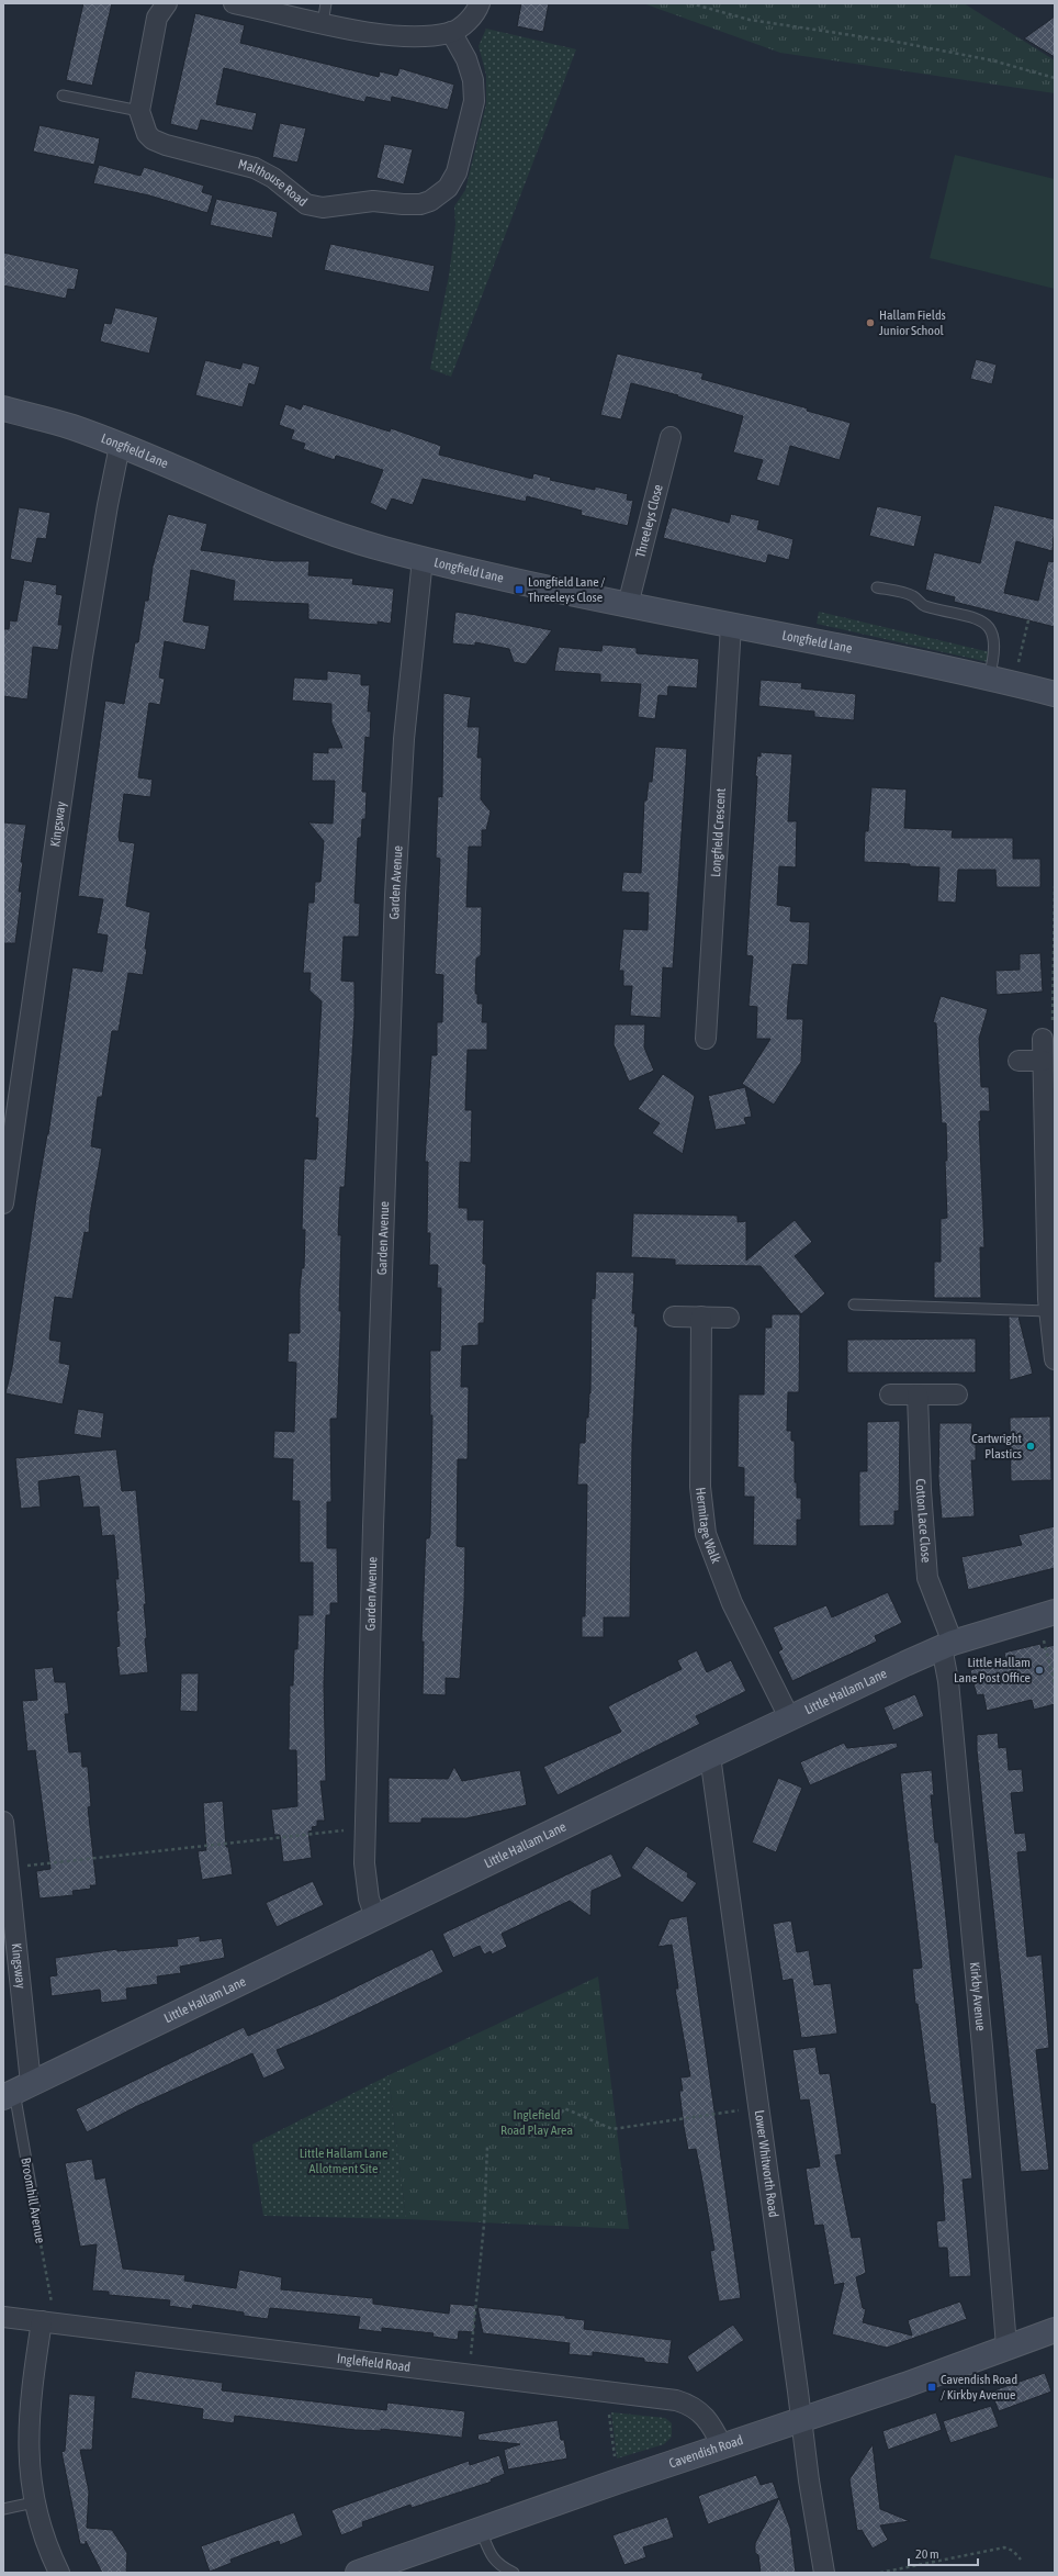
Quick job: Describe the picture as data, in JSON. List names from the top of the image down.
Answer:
{
  "streets": {
    "street": [
      "Malthouse Road",
      "Longfield Lane",
      "Threeleys Close",
      "Kingsway",
      "Longfield Crescent",
      "Garden Avenue",
      "Cotton Lace Close",
      "Hermitage Walk",
      "Little Hallam Lane",
      "Kirkby Avenue",
      "Lower Whitworth Road",
      "Inglefield Road",
      "Cavendish Road"
    ],
    "lane": ["Broomhill Avenue"]
  },
  "crossings": [
    ["Longfield Lane", "Threeleys Close"],
    ["Longfield Lane", "Kingsway"],
    ["Longfield Lane", "Longfield Crescent"],
    ["Longfield Lane", "Garden Avenue"],
    ["Kingsway", "Little Hallam Lane"],
    ["Kingsway", "Broomhill Avenue"],
    ["Garden Avenue", "Little Hallam Lane"],
    ["Cotton Lace Close", "Little Hallam Lane"],
    ["Cotton Lace Close", "Kirkby Avenue"],
    ["Hermitage Walk", "Little Hallam Lane"],
    ["Little Hallam Lane", "Kirkby Avenue"],
    ["Little Hallam Lane", "Lower Whitworth Road"],
    ["Little Hallam Lane", "Broomhill Avenue"],
    ["Kirkby Avenue", "Cavendish Road"],
    ["Lower Whitworth Road", "Cavendish Road"],
    ["Broomhill Avenue", "Inglefield Road"],
    ["Inglefield Road", "Cavendish Road"]
  ],
  "parks": ["Inglefield Road Play Area", "Little Hallam Lane Allotment Site"],
  "places": {
    "other": ["Hallam Fields Junior School", "Cartwright Plastics", "Little Hallam Lane Post Office"],
    "transit": ["Longfield Lane / Threeleys Close", "Cavendish Road / Kirkby Avenue"]
  },
  "scale_bar": "20 m"
}
